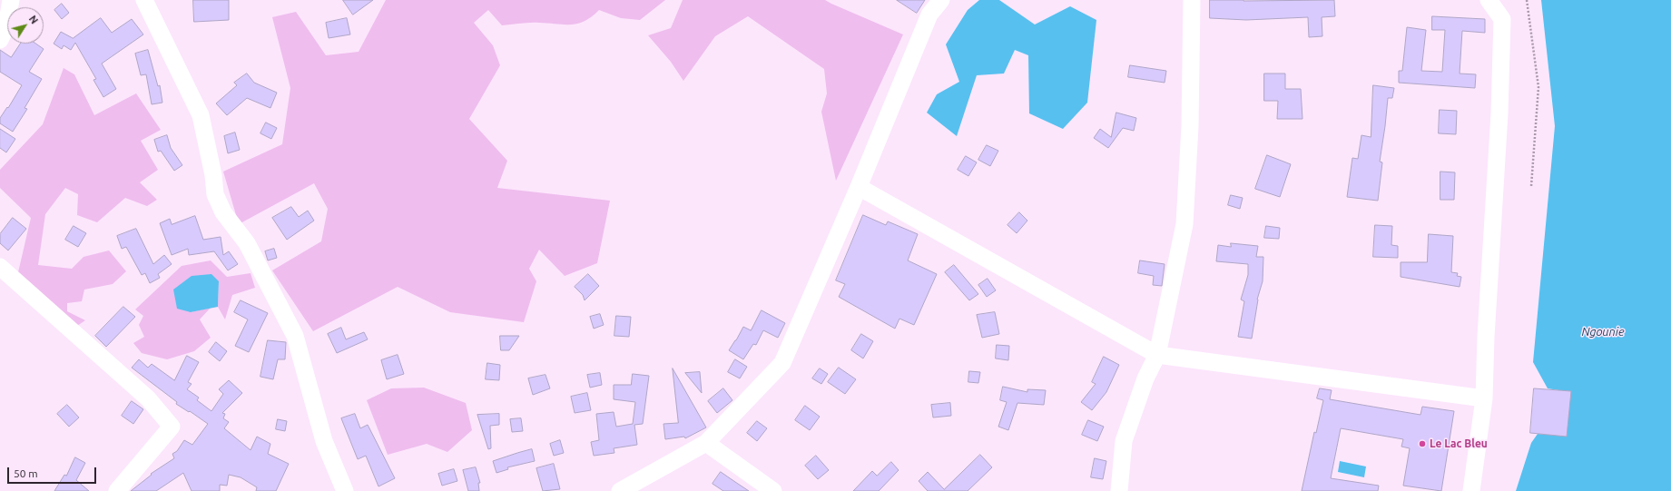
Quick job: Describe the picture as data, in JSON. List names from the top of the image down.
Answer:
{
  "water": ["Ngounie"],
  "places": ["Le Lac Bleu"],
  "scale_bar": "50 m",
  "north": "top right"
}
